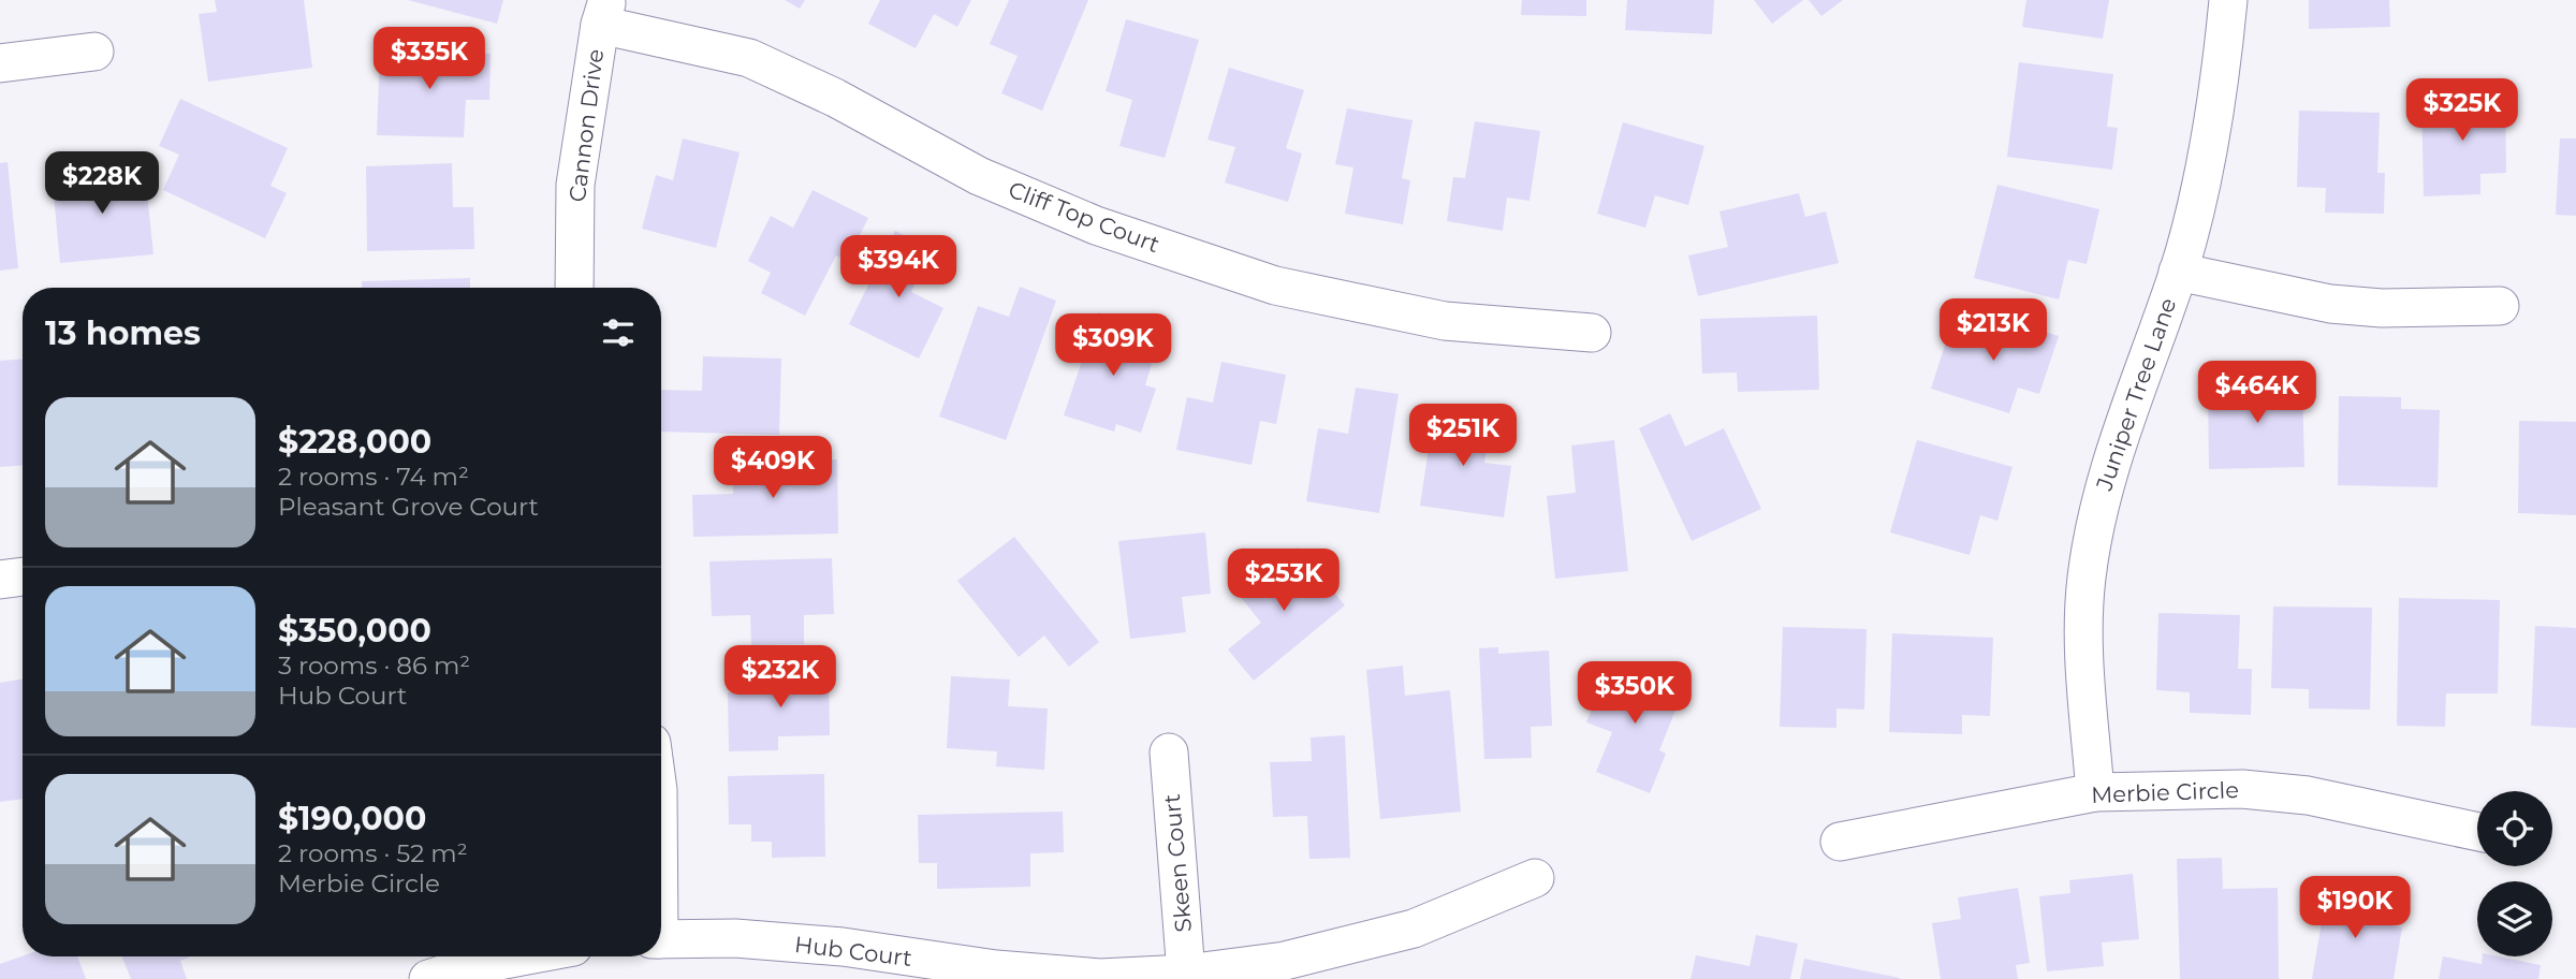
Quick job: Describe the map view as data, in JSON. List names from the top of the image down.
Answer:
{
  "streets": {
    "street": [
      "Cannon Drive",
      "Cliff Top Court",
      "Juniper Tree Lane",
      "Merbie Circle",
      "Skeen Court",
      "Hub Court"
    ]
  },
  "crossings": [
    ["Cannon Drive", "Cliff Top Court"],
    ["Juniper Tree Lane", "Merbie Circle"],
    ["Skeen Court", "Hub Court"]
  ],
  "page": {
    "price": [
      "$335K",
      "$325K",
      "$228K",
      "$394K",
      "$213K",
      "$309K",
      "$464K",
      "$251K",
      "$409K",
      "$253K",
      "$232K",
      "$350K",
      "$190K"
    ],
    "heading": "13 homes",
    "list": [
      {
        "name": "$228,000",
        "note": "2 rooms · 74 m² · Pleasant Grove Court"
      },
      {
        "name": "$350,000",
        "note": "3 rooms · 86 m² · Hub Court"
      },
      {
        "name": "$190,000",
        "note": "2 rooms · 52 m² · Merbie Circle"
      }
    ]
  }
}
